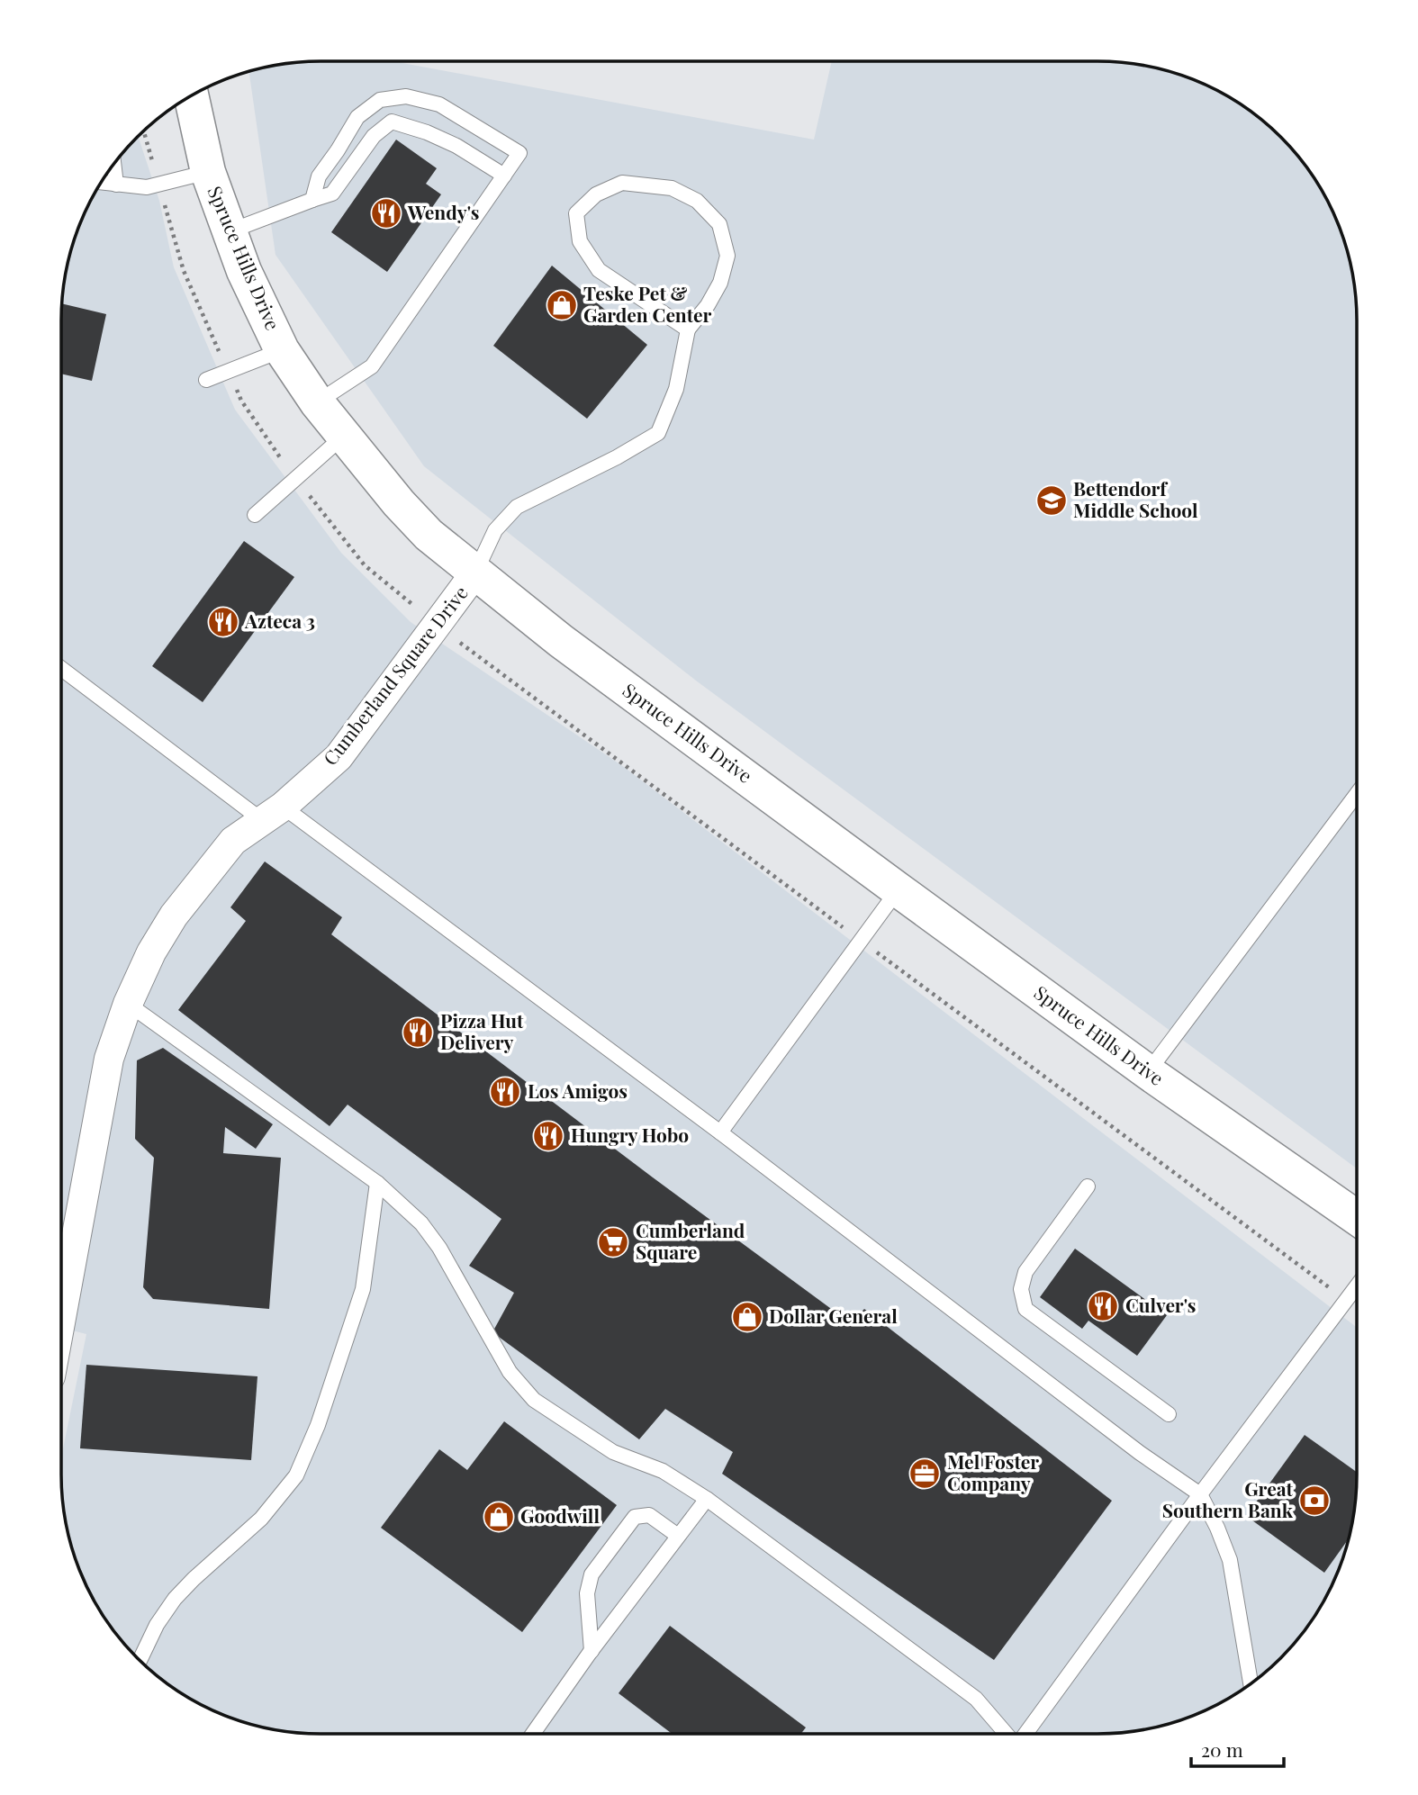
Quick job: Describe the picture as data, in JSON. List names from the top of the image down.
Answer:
{
  "streets": {
    "main road": ["Spruce Hills Drive"],
    "street": ["Cumberland Square Drive"]
  },
  "crossings": [
    ["Spruce Hills Drive", "Cumberland Square Drive"]
  ],
  "places": {
    "restaurant": [
      "Wendy's",
      "Azteca 3",
      "Pizza Hut Delivery",
      "Los Amigos",
      "Hungry Hobo",
      "Culver's"
    ],
    "shop": ["Teske Pet & Garden Center", "Dollar General", "Goodwill"],
    "school or university": ["Bettendorf Middle School"],
    "supermarket": ["Cumberland Square"],
    "office": ["Mel Foster Company"],
    "bank": ["Great Southern Bank"]
  },
  "scale_bar": "20 m"
}
